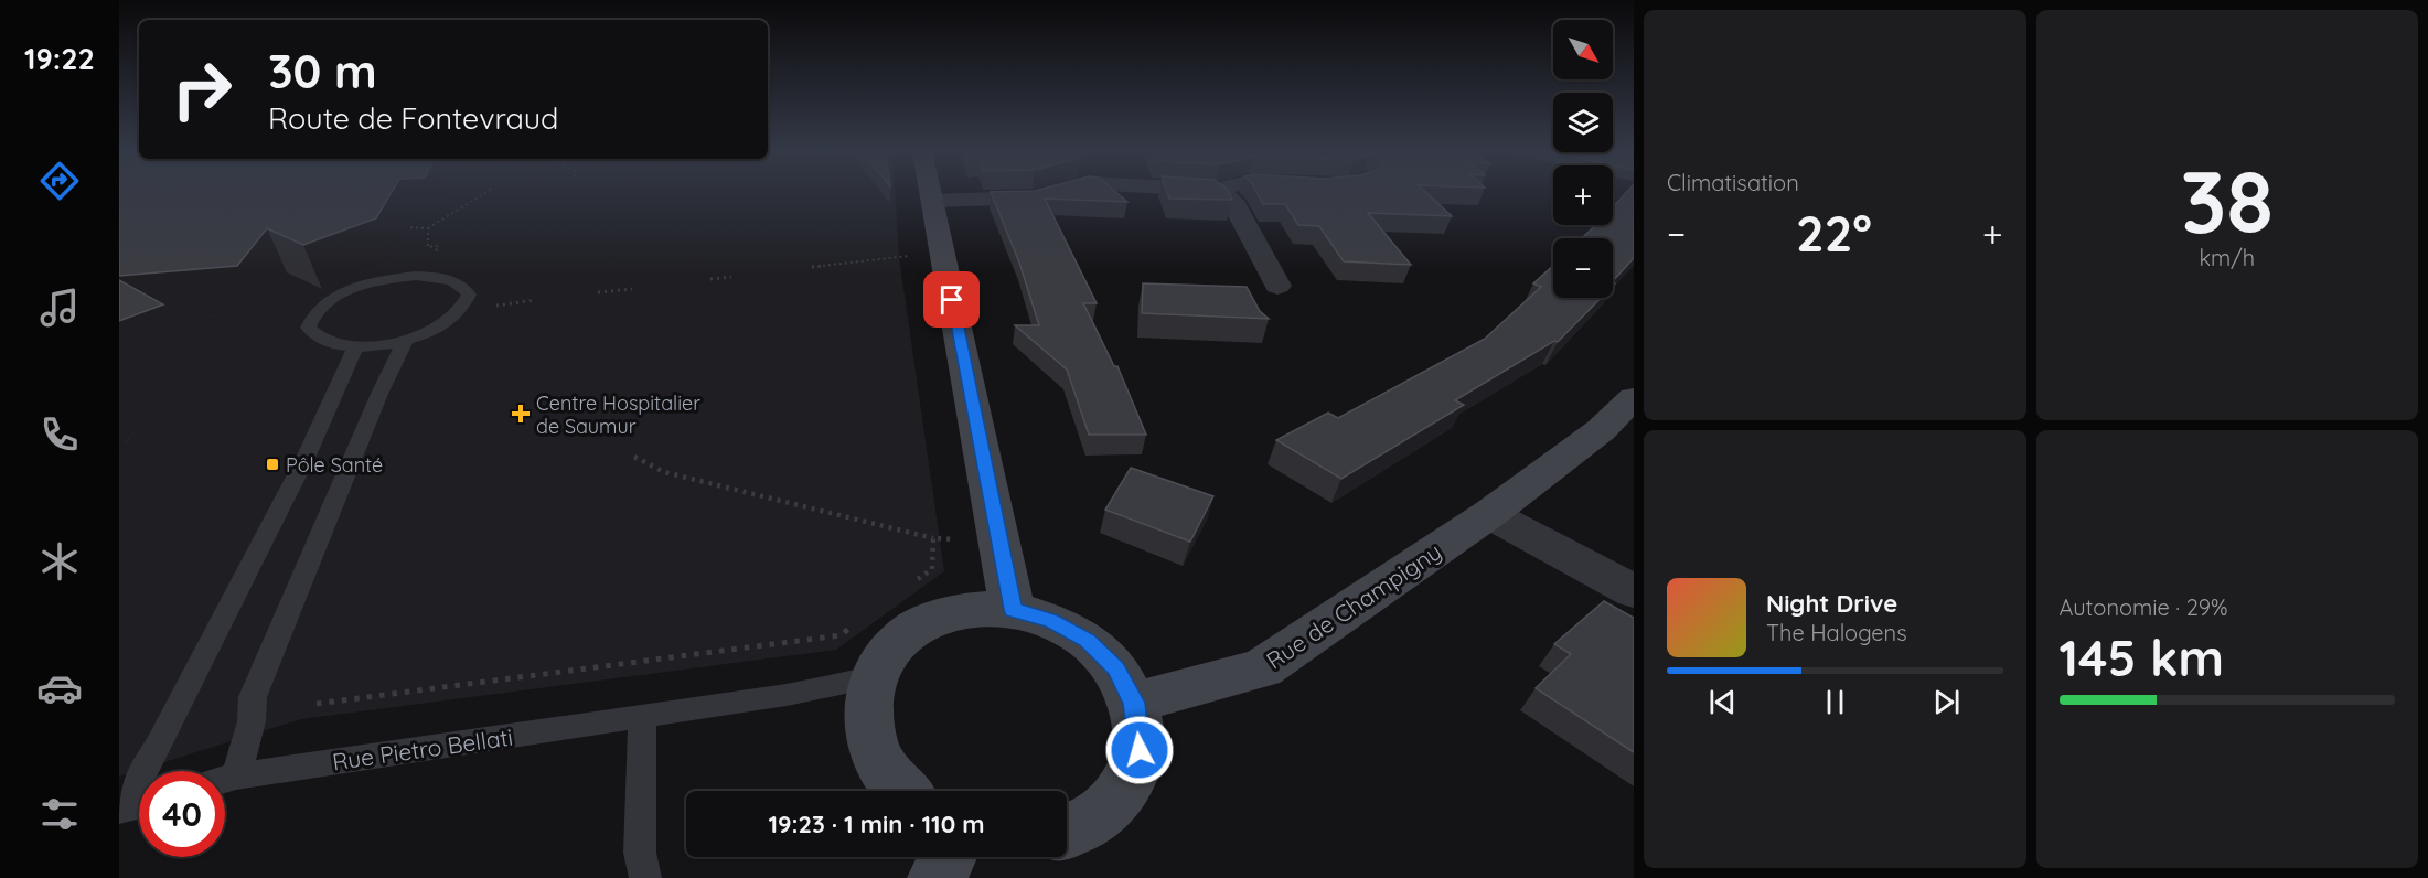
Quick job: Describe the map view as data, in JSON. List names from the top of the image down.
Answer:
{
  "streets": {
    "street": ["Rue de Champigny"],
    "lane": ["Rue Pietro Bellati"]
  },
  "places": {
    "health": ["Centre Hospitalier de Saumur"],
    "transit": ["Pôle Santé"]
  },
  "north": "bottom right",
  "page": {
    "tabs": "19:22",
    "tile": [
      "Climatisation",
      ["38", "km/h"],
      ["Autonomie · 29%", "145 km"]
    ],
    "map_buttons": ["+", "−"],
    "turn": ["30 m", "Route de Fontevraud"],
    "heat": ["−", "22°", "+"],
    "song": ["Night Drive", "The Halogens"],
    "limit": "40",
    "trip": "19:23 · 1 min · 110 m"
  }
}
